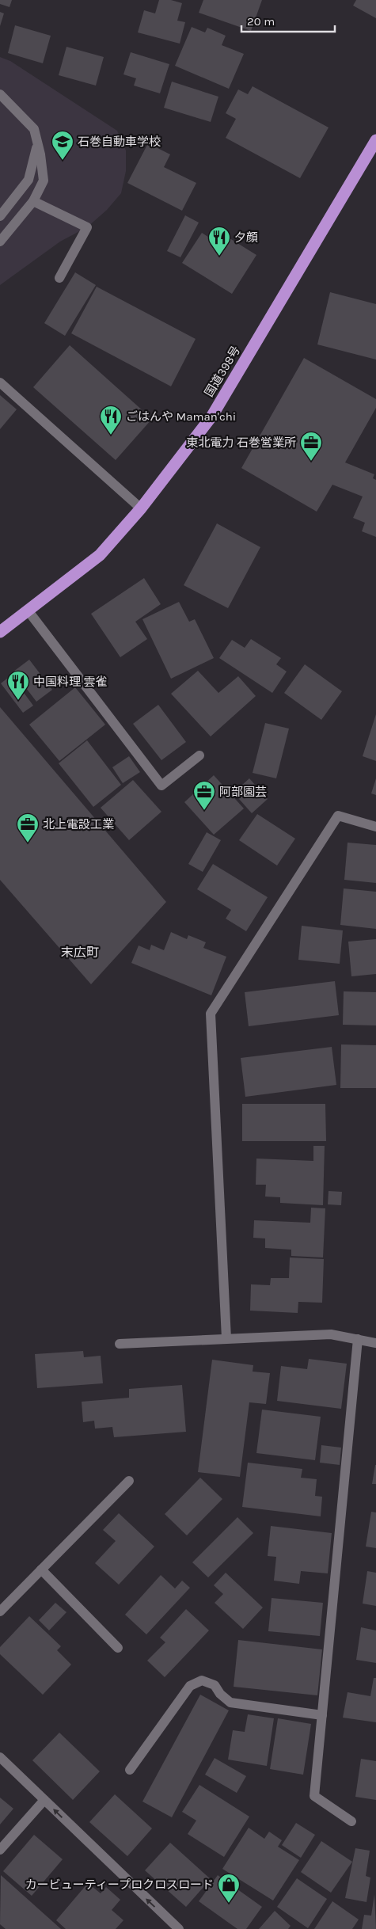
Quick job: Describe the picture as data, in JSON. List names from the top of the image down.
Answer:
{
  "streets": {
    "highway": ["国道398号"]
  },
  "districts": ["末広町"],
  "places": {
    "school or university": ["石巻自動車学校"],
    "restaurant": ["夕顔", "ごはんや Maman'chi", "中国料理 雲雀"],
    "office": ["東北電力 石巻営業所", "阿部園芸", "北上電設工業"],
    "shop": ["カービューティープロクロスロード"]
  },
  "scale_bar": "20 m"
}
